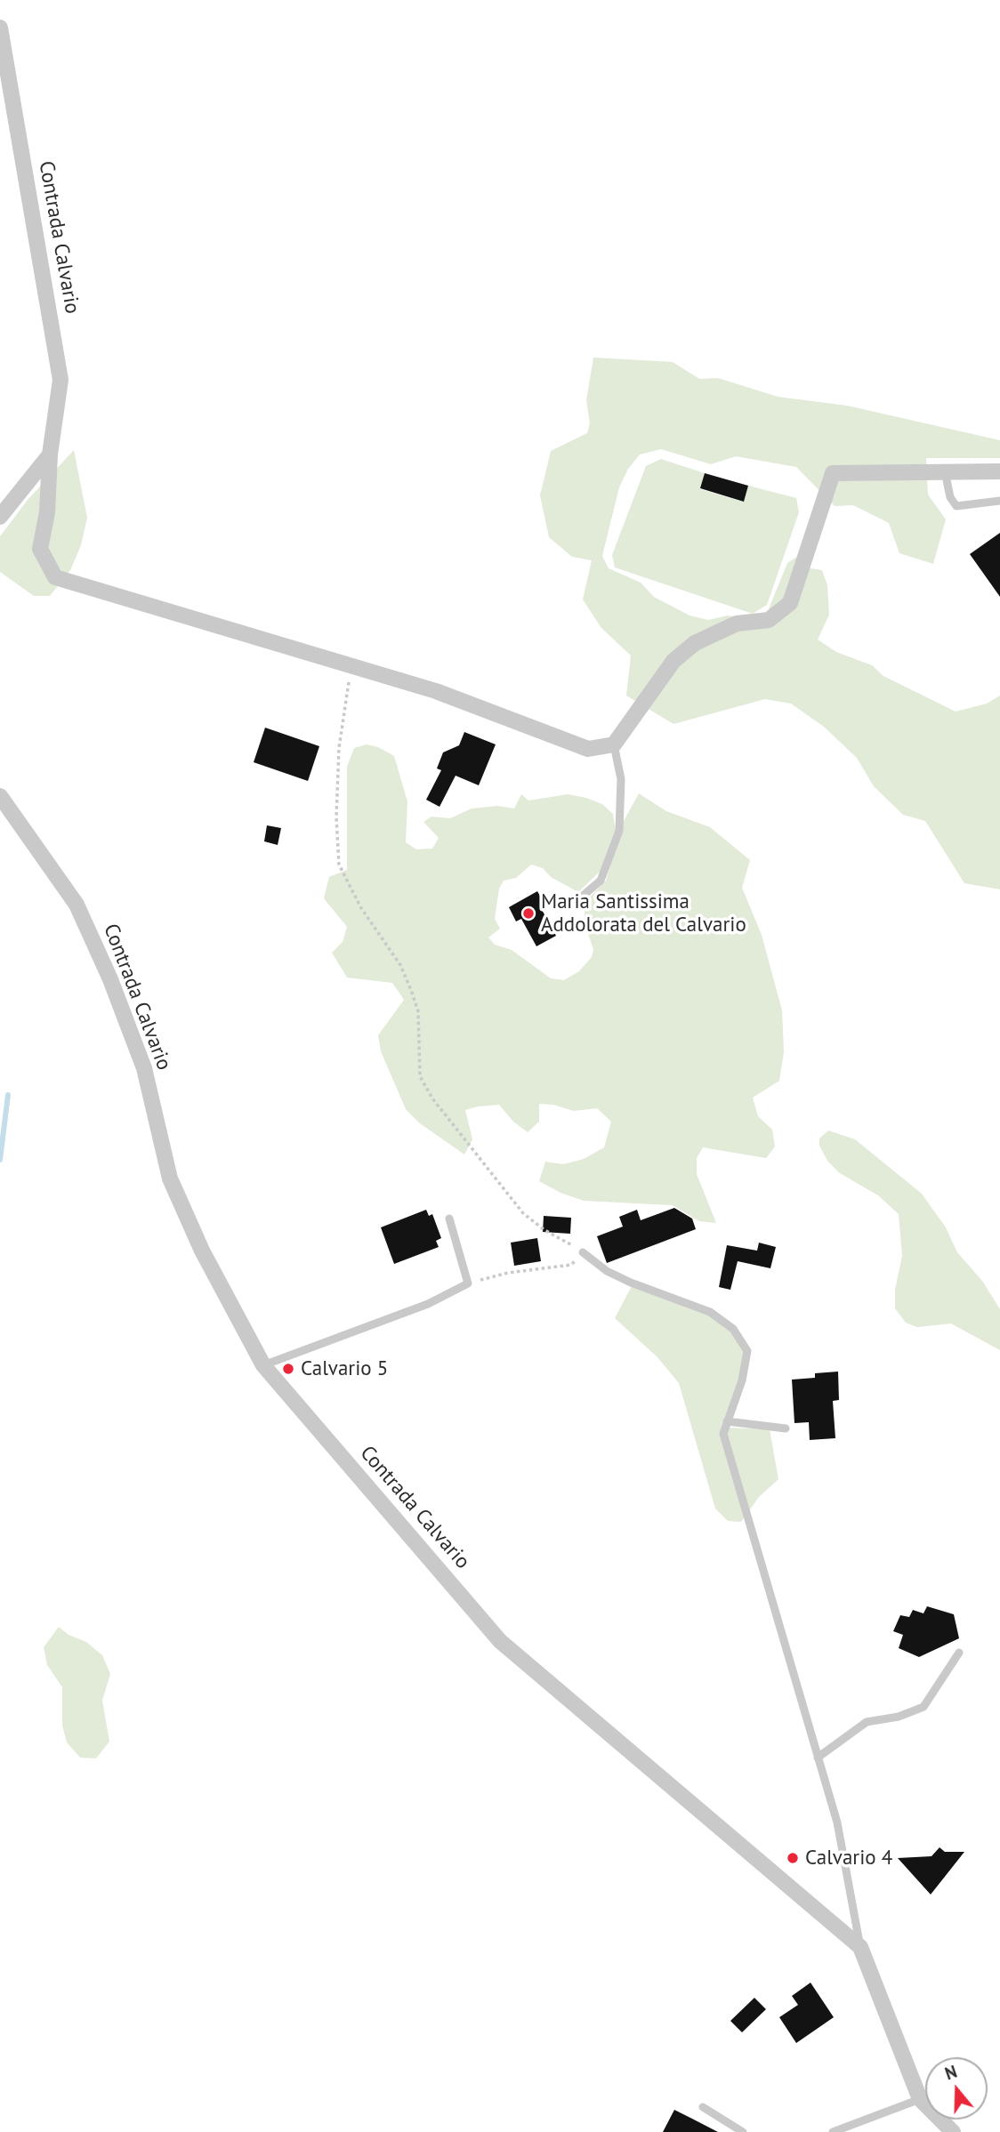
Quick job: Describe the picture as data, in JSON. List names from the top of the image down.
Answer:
{
  "streets": {
    "street": ["Contrada Calvario"]
  },
  "places": ["Maria Santissima Addolorata del Calvario", "Calvario 5", "Calvario 4"],
  "north": "top"
}
